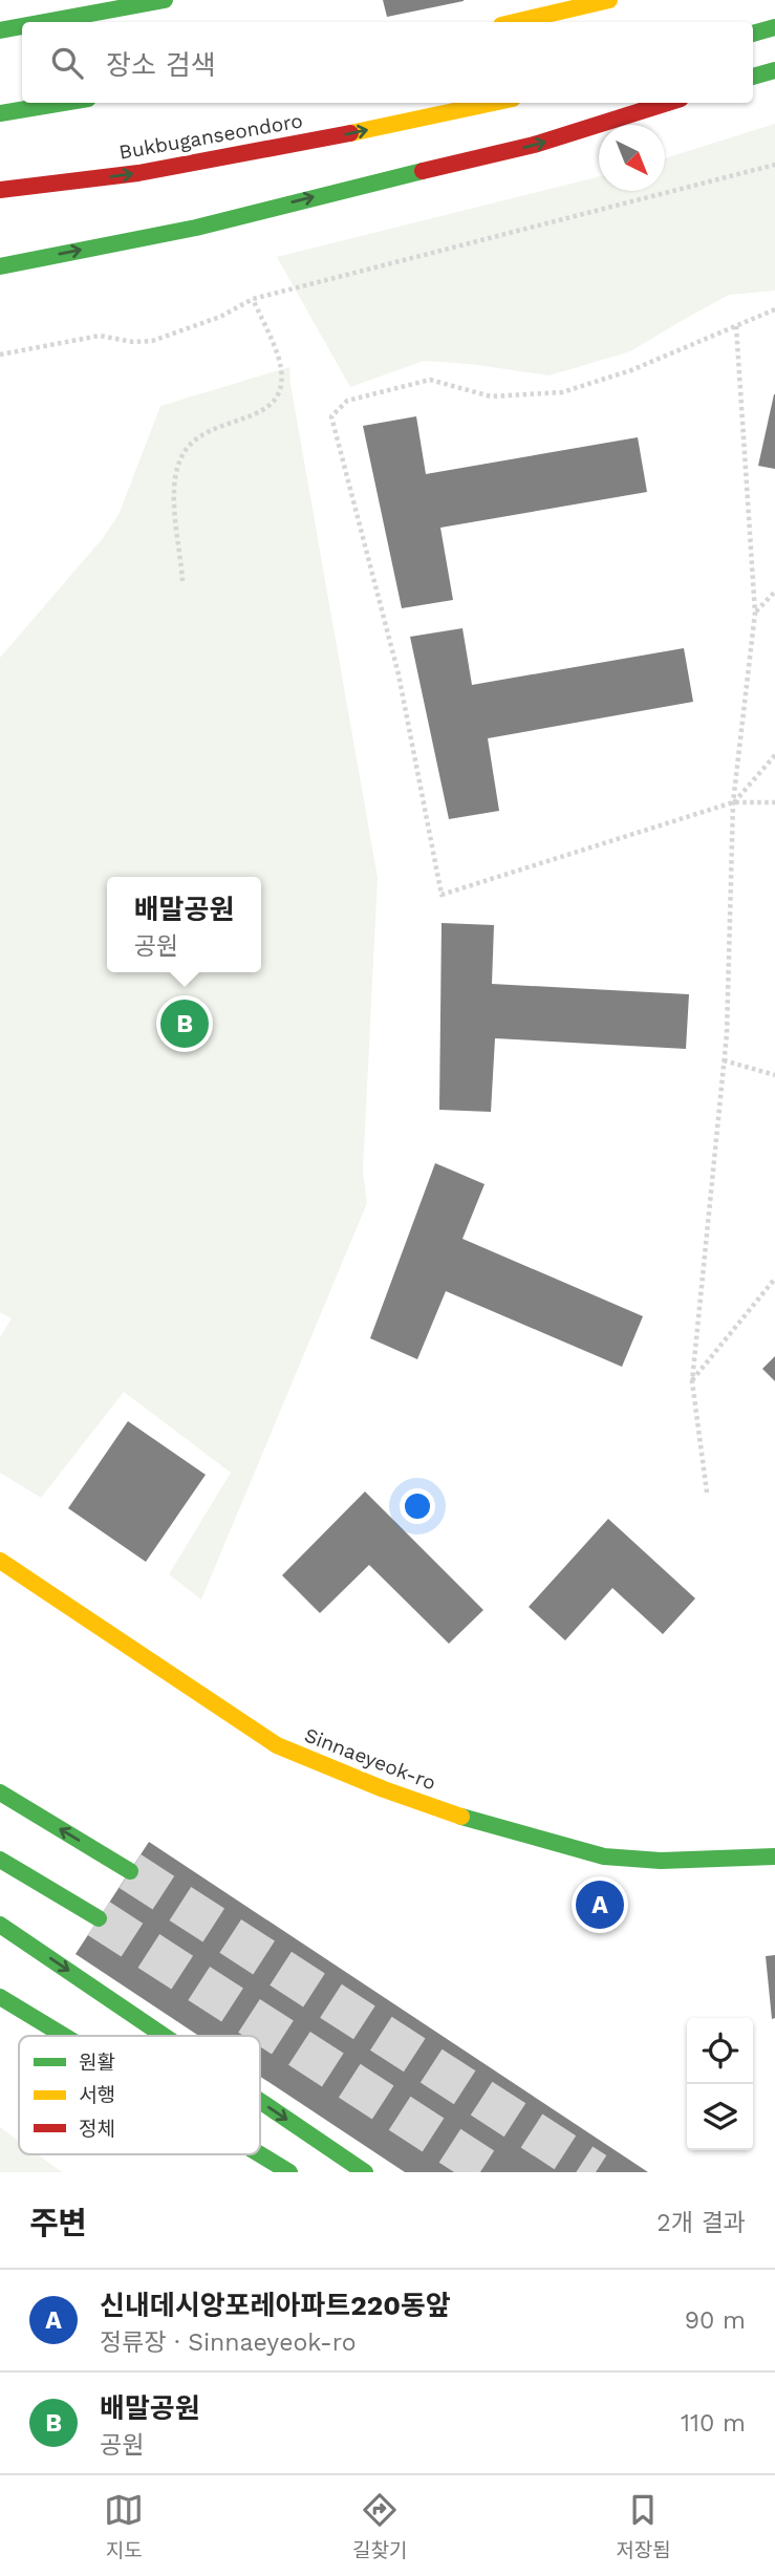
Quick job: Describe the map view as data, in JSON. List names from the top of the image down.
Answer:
{
  "streets": {
    "main road": ["Bukbuganseondoro", "Sinnaeyeok-ro"]
  },
  "legend": ["원활", "서행", "정체"],
  "north": "bottom right",
  "page": {
    "search": "장소 검색",
    "popup": ["배말공원", "공원"],
    "pins": ["B", "A"],
    "heading": ["주변", "2개 결과"],
    "list": [
      {
        "mark": "A",
        "name": "신내데시앙포레아파트220동앞",
        "note": "정류장 · Sinnaeyeok-ro",
        "value": "90 m"
      },
      {
        "mark": "B",
        "name": "배말공원",
        "note": "공원",
        "value": "110 m"
      }
    ],
    "nav": ["지도", "길찾기", "저장됨"]
  }
}
